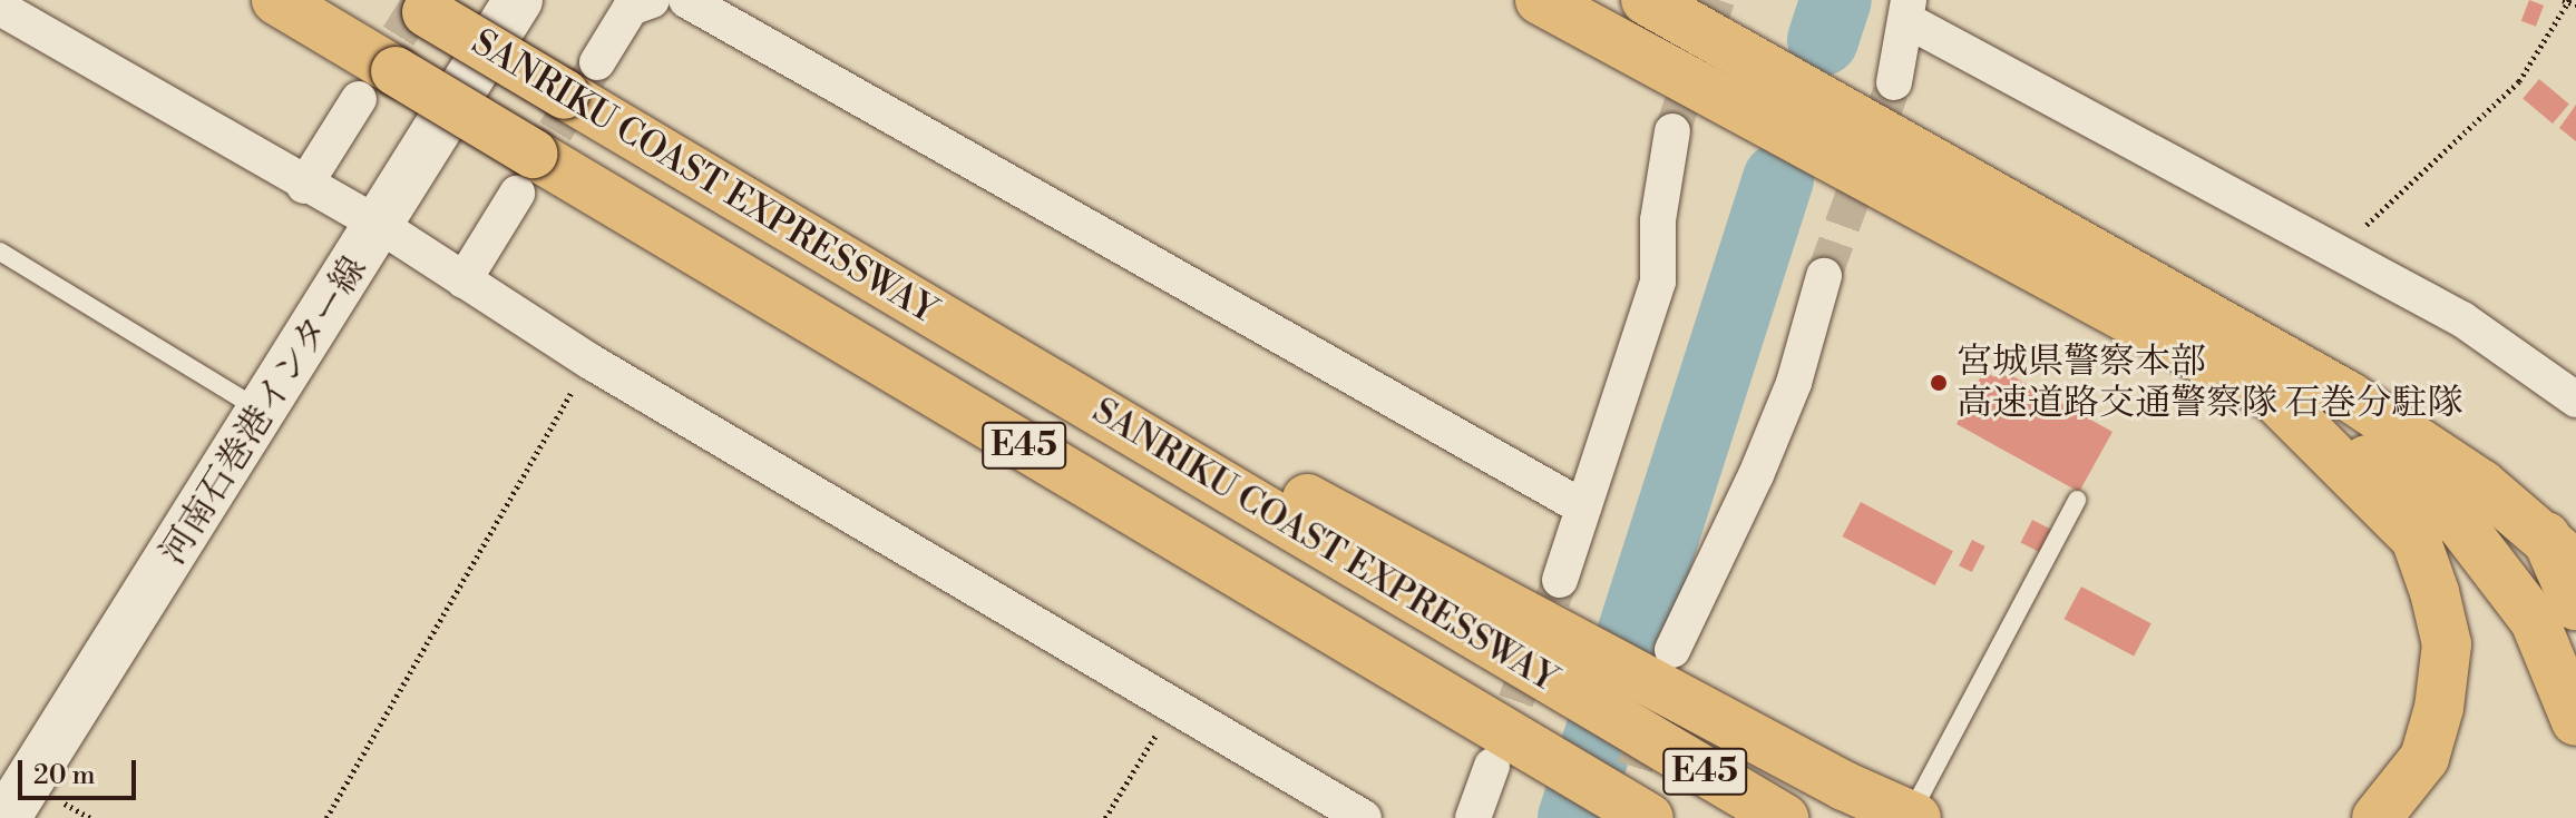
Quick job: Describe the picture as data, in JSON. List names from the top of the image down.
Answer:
{
  "streets": {
    "highway": ["SANRIKU COAST EXPRESSWAY", "E45"],
    "main road": ["河南石巻港インター線"]
  },
  "places": ["宮城県警察本部 高速道路交通警察隊 石巻分駐隊"],
  "scale_bar": "20 m"
}
